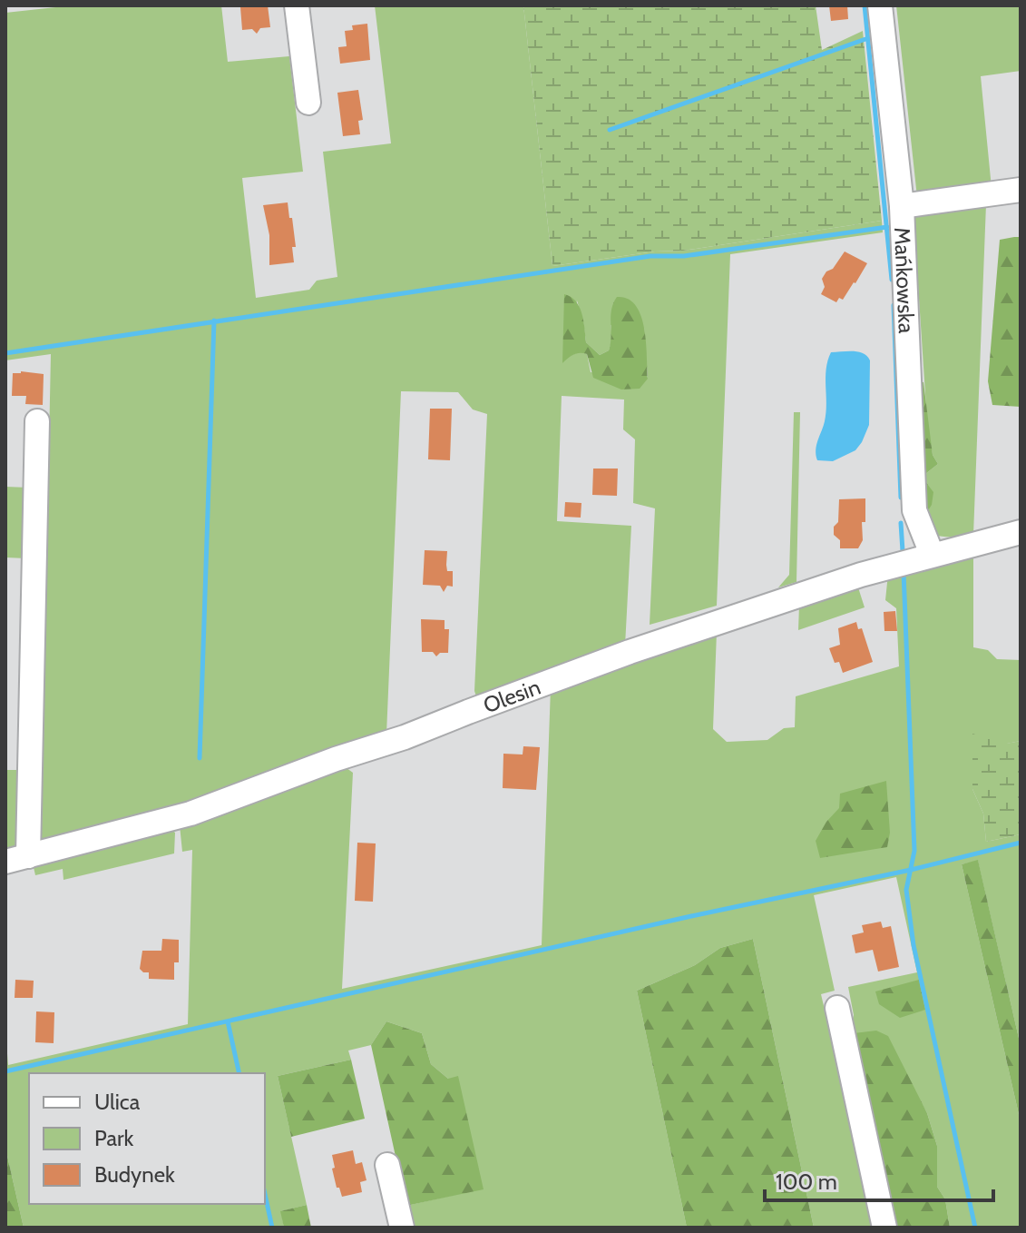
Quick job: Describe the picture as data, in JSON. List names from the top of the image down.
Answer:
{
  "streets": {
    "street": ["Mańkowska", "Olesin"]
  },
  "crossings": [
    ["Mańkowska", "Olesin"]
  ],
  "legend": ["Ulica", "Park", "Budynek"],
  "scale_bar": "100 m"
}
